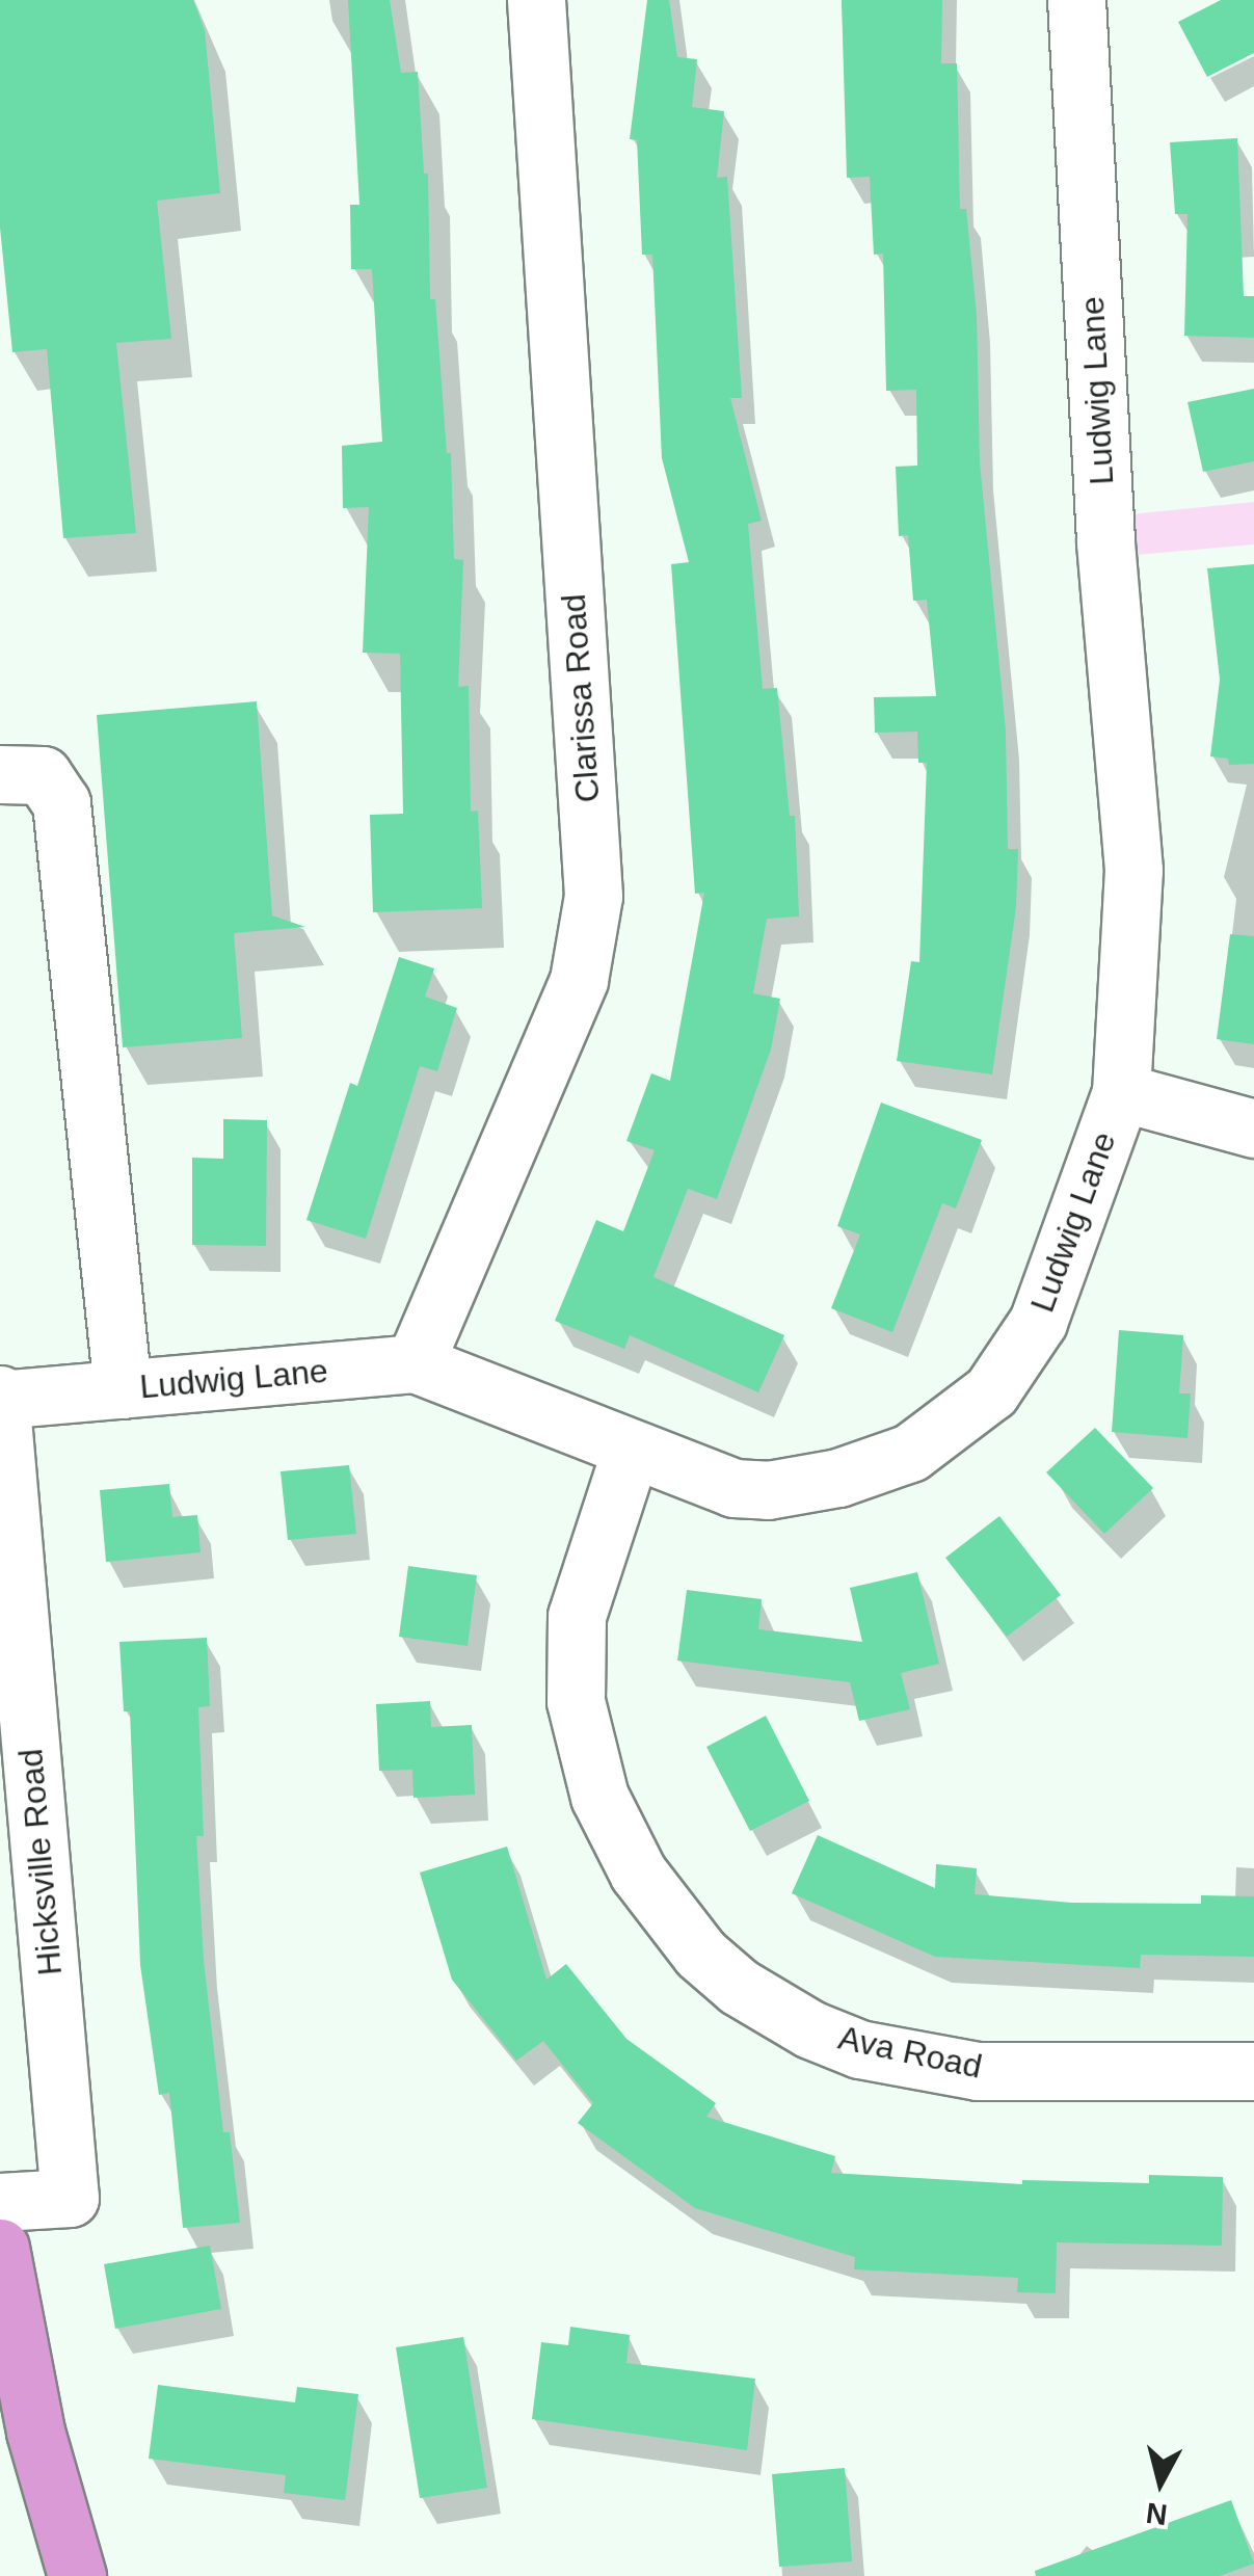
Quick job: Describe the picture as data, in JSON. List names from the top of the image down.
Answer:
{
  "streets": {
    "street": [
      "Ludwig Lane",
      "Clarissa Road",
      "Hicksville Road",
      "Ava Road"
    ]
  },
  "crossings": [
    ["Ludwig Lane", "Clarissa Road"],
    ["Ludwig Lane", "Hicksville Road"],
    ["Ludwig Lane", "Ava Road"]
  ],
  "north": "bottom"
}
